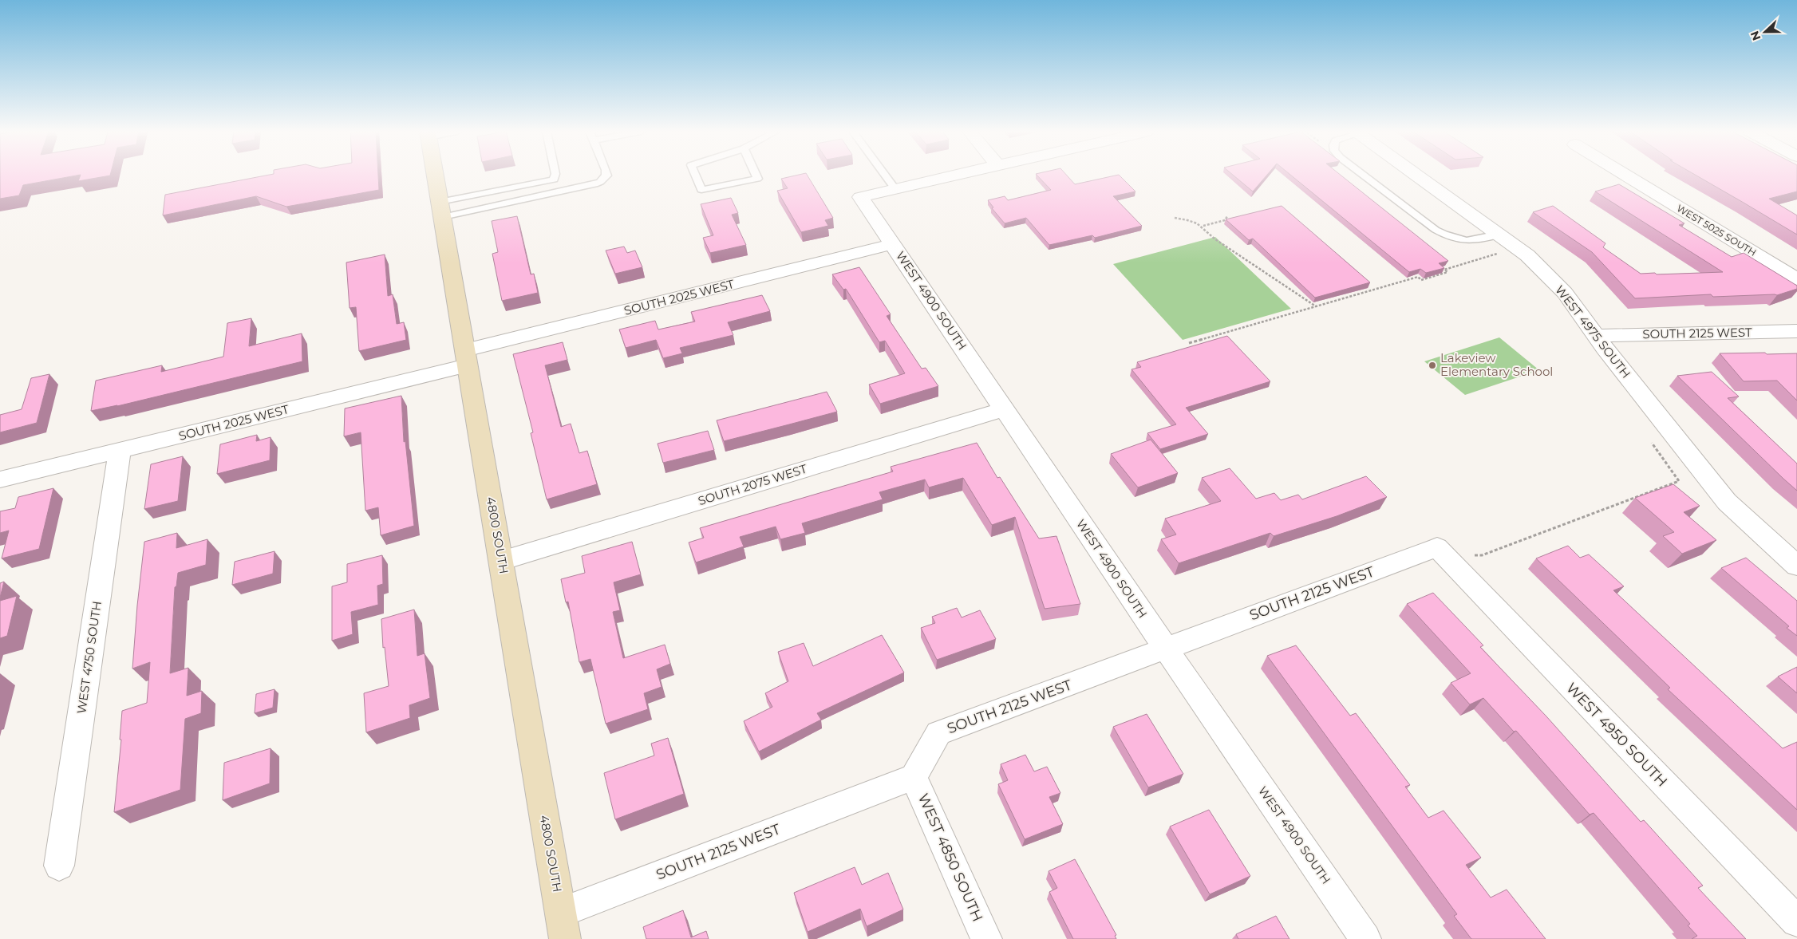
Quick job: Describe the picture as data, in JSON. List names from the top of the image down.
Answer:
{
  "streets": {
    "main road": ["4800 SOUTH"],
    "street": [
      "WEST 5025 SOUTH",
      "SOUTH 2025 WEST",
      "WEST 4900 SOUTH",
      "WEST 4975 SOUTH",
      "SOUTH 2125 WEST",
      "SOUTH 2075 WEST",
      "WEST 4750 SOUTH",
      "WEST 4950 SOUTH",
      "WEST 4850 SOUTH"
    ]
  },
  "crossings": [
    ["SOUTH 2025 WEST", "WEST 4900 SOUTH"],
    ["SOUTH 2025 WEST", "4800 SOUTH"],
    ["SOUTH 2025 WEST", "WEST 4750 SOUTH"],
    ["WEST 4900 SOUTH", "SOUTH 2125 WEST"],
    ["WEST 4900 SOUTH", "SOUTH 2075 WEST"],
    ["WEST 4975 SOUTH", "SOUTH 2125 WEST"],
    ["SOUTH 2125 WEST", "4800 SOUTH"],
    ["SOUTH 2125 WEST", "WEST 4950 SOUTH"],
    ["SOUTH 2125 WEST", "WEST 4850 SOUTH"],
    ["SOUTH 2075 WEST", "4800 SOUTH"]
  ],
  "places": ["Lakeview Elementary School"],
  "north": "left"
}
